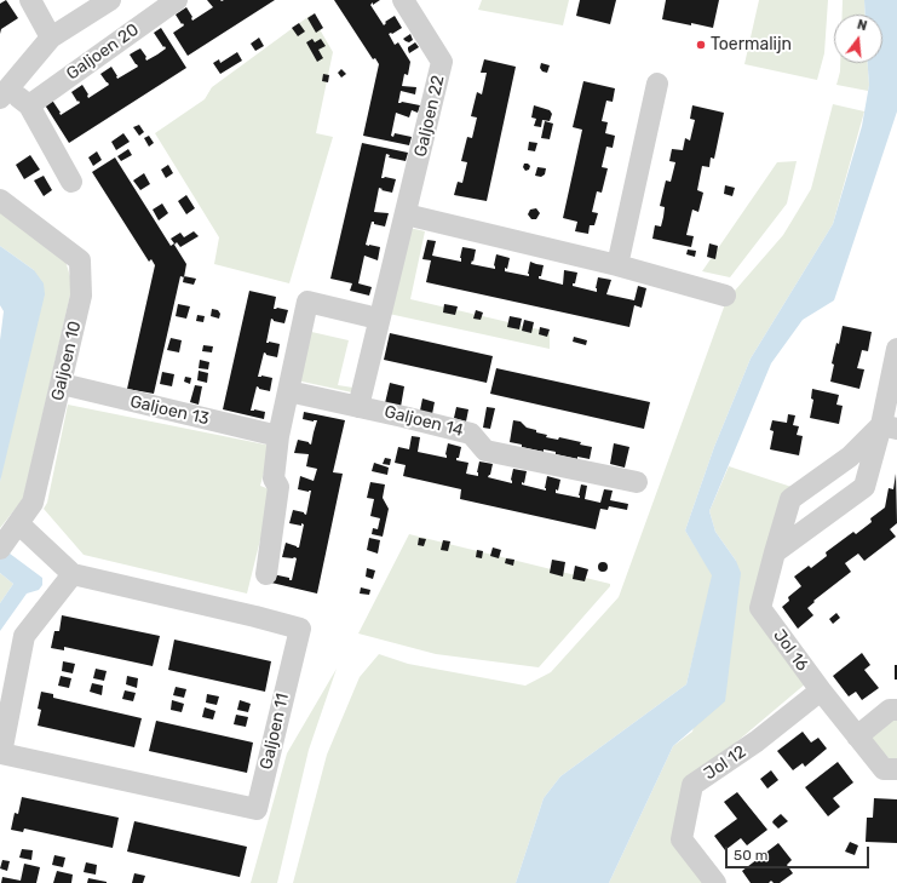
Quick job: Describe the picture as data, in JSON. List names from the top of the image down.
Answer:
{
  "streets": {
    "street": [
      "Galjoen 20",
      "Galjoen 22",
      "Galjoen 10",
      "Galjoen 13",
      "Galjoen 14",
      "Jol 16",
      "Galjoen 11",
      "Jol 12"
    ]
  },
  "crossings": [
    ["Galjoen 22", "Galjoen 14"],
    ["Galjoen 10", "Galjoen 13"],
    ["Jol 16", "Jol 12"]
  ],
  "places": ["Toermalijn"],
  "scale_bar": "50 m",
  "north": "top"
}
